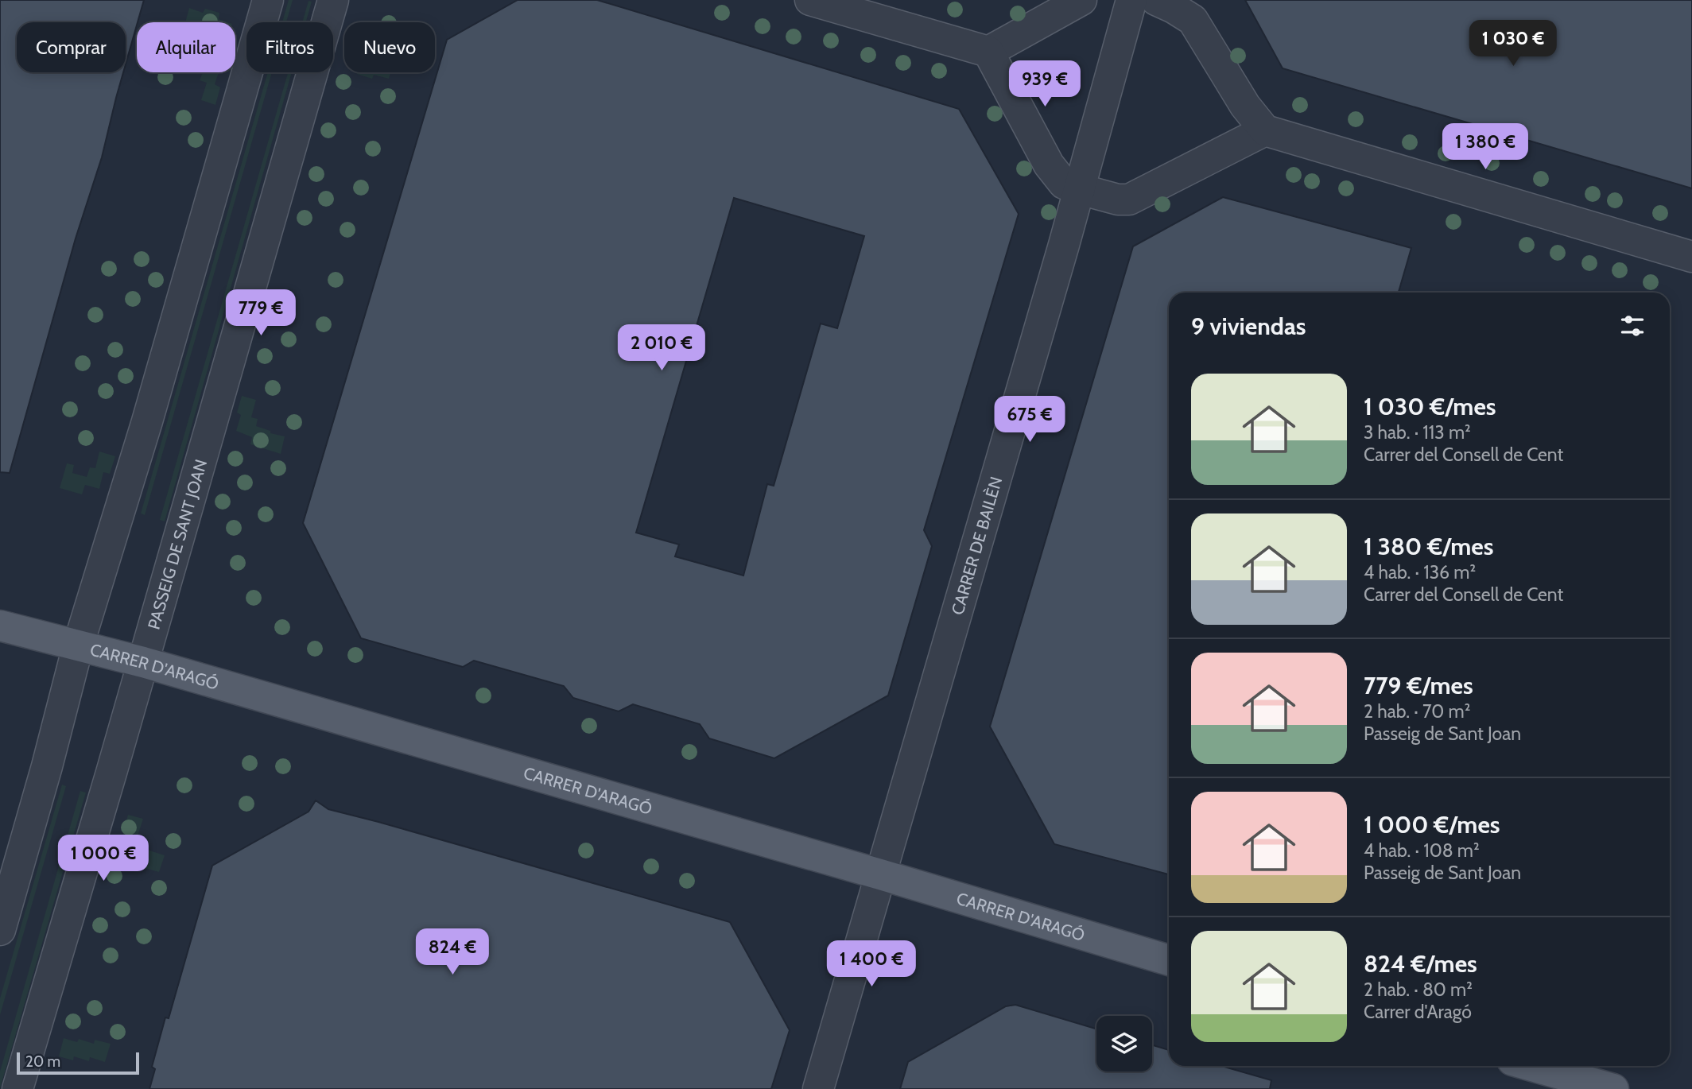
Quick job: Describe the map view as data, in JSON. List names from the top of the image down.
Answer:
{
  "streets": {
    "main road": ["CARRER D'ARAGÓ"],
    "street": ["PASSEIG DE SANT JOAN", "CARRER DE BAILÈN"]
  },
  "crossings": [
    ["PASSEIG DE SANT JOAN", "CARRER D'ARAGÓ"],
    ["CARRER DE BAILÈN", "CARRER D'ARAGÓ"]
  ],
  "scale_bar": "20 m",
  "page": {
    "price": [
      "1 030 €",
      "939 €",
      "1 380 €",
      "779 €",
      "2 010 €",
      "675 €",
      "1 000 €",
      "824 €",
      "1 400 €"
    ],
    "chip": [
      "Comprar",
      "Alquilar",
      "Filtros",
      "Nuevo"
    ],
    "heading": "9 viviendas",
    "list": [
      {
        "name": "1 030 €/mes",
        "note": "3 hab. · 113 m² · Carrer del Consell de Cent"
      },
      {
        "name": "1 380 €/mes",
        "note": "4 hab. · 136 m² · Carrer del Consell de Cent"
      },
      {
        "name": "779 €/mes",
        "note": "2 hab. · 70 m² · Passeig de Sant Joan"
      },
      {
        "name": "1 000 €/mes",
        "note": "4 hab. · 108 m² · Passeig de Sant Joan"
      },
      {
        "name": "824 €/mes",
        "note": "2 hab. · 80 m² · Carrer d'Aragó"
      }
    ],
    "scale": "20 m"
  }
}
